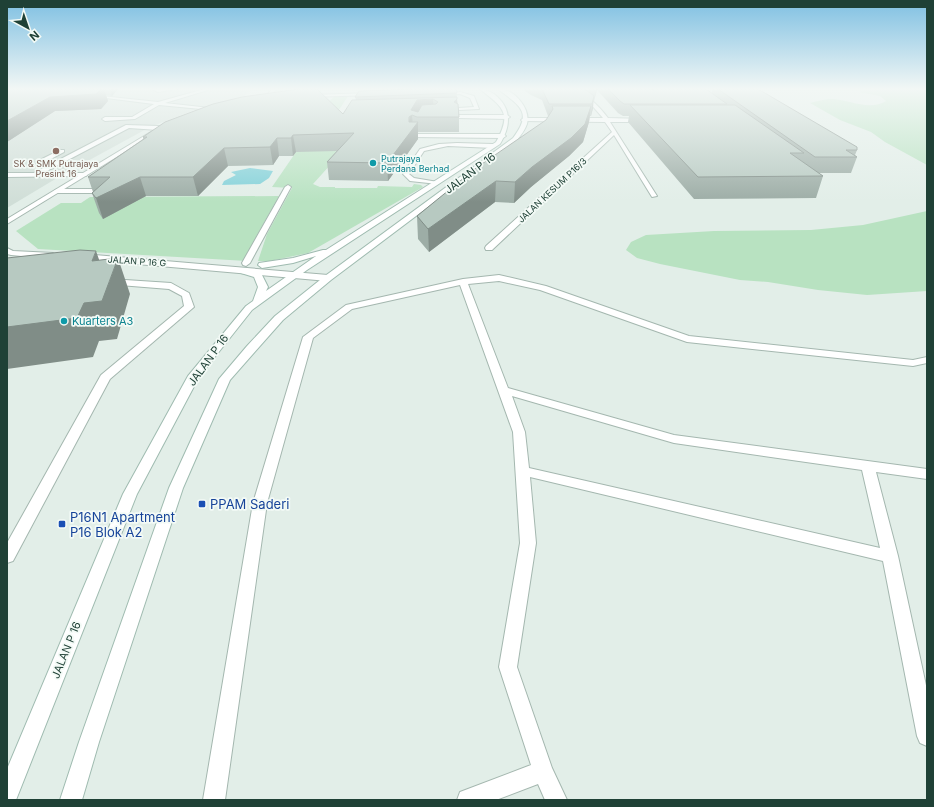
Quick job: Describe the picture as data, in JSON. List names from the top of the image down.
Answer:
{
  "streets": {
    "street": ["JALAN P 16", "JALAN KESUM P16/3", "JALAN P 16 G"]
  },
  "crossings": [
    ["JALAN P 16", "JALAN P 16 G"]
  ],
  "places": {
    "other": ["SK & SMK Putrajaya Presint 16", "Putrajaya Perdana Berhad", "Kuarters A3"],
    "transit": ["PPAM Saderi", "P16N1 Apartment P16 Blok A2"]
  },
  "north": "bottom right"
}
